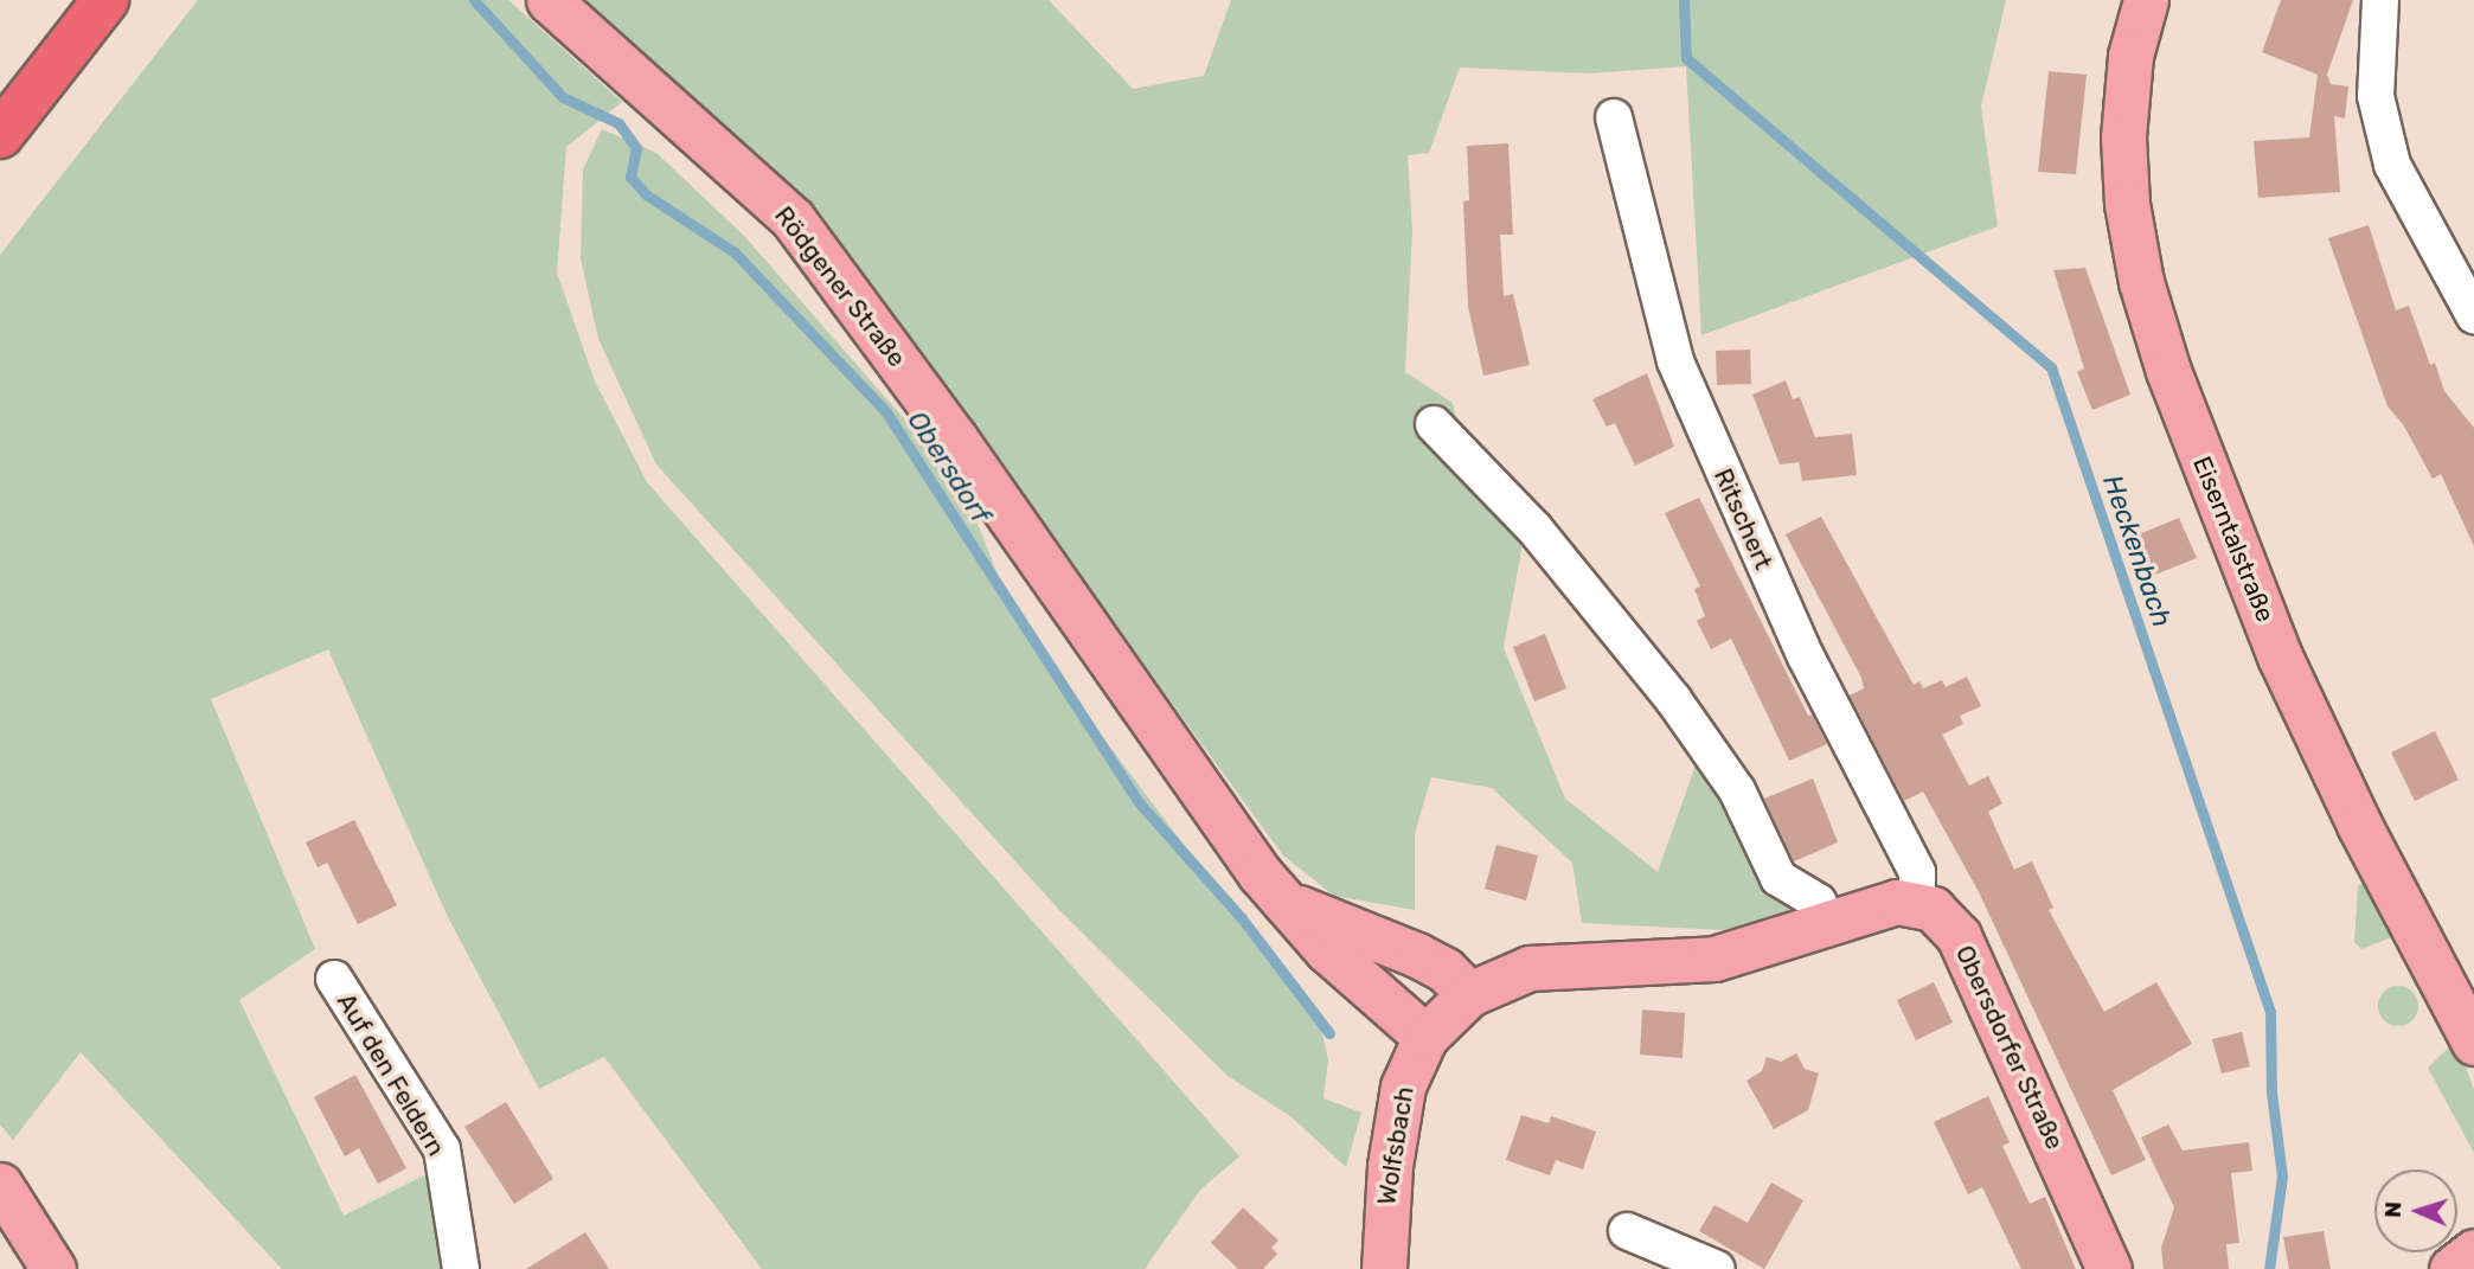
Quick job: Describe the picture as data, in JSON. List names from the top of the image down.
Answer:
{
  "streets": {
    "main road": [
      "Rödgener Straße",
      "Eiserntalstraße",
      "Obersdorfer Straße",
      "Wolfsbach"
    ],
    "street": ["Ritschert", "Auf den Feldern"]
  },
  "crossings": [
    ["Rödgener Straße", "Wolfsbach"],
    ["Ritschert", "Obersdorfer Straße"]
  ],
  "water": ["Obersdorf", "Heckenbach"],
  "north": "left"
}
